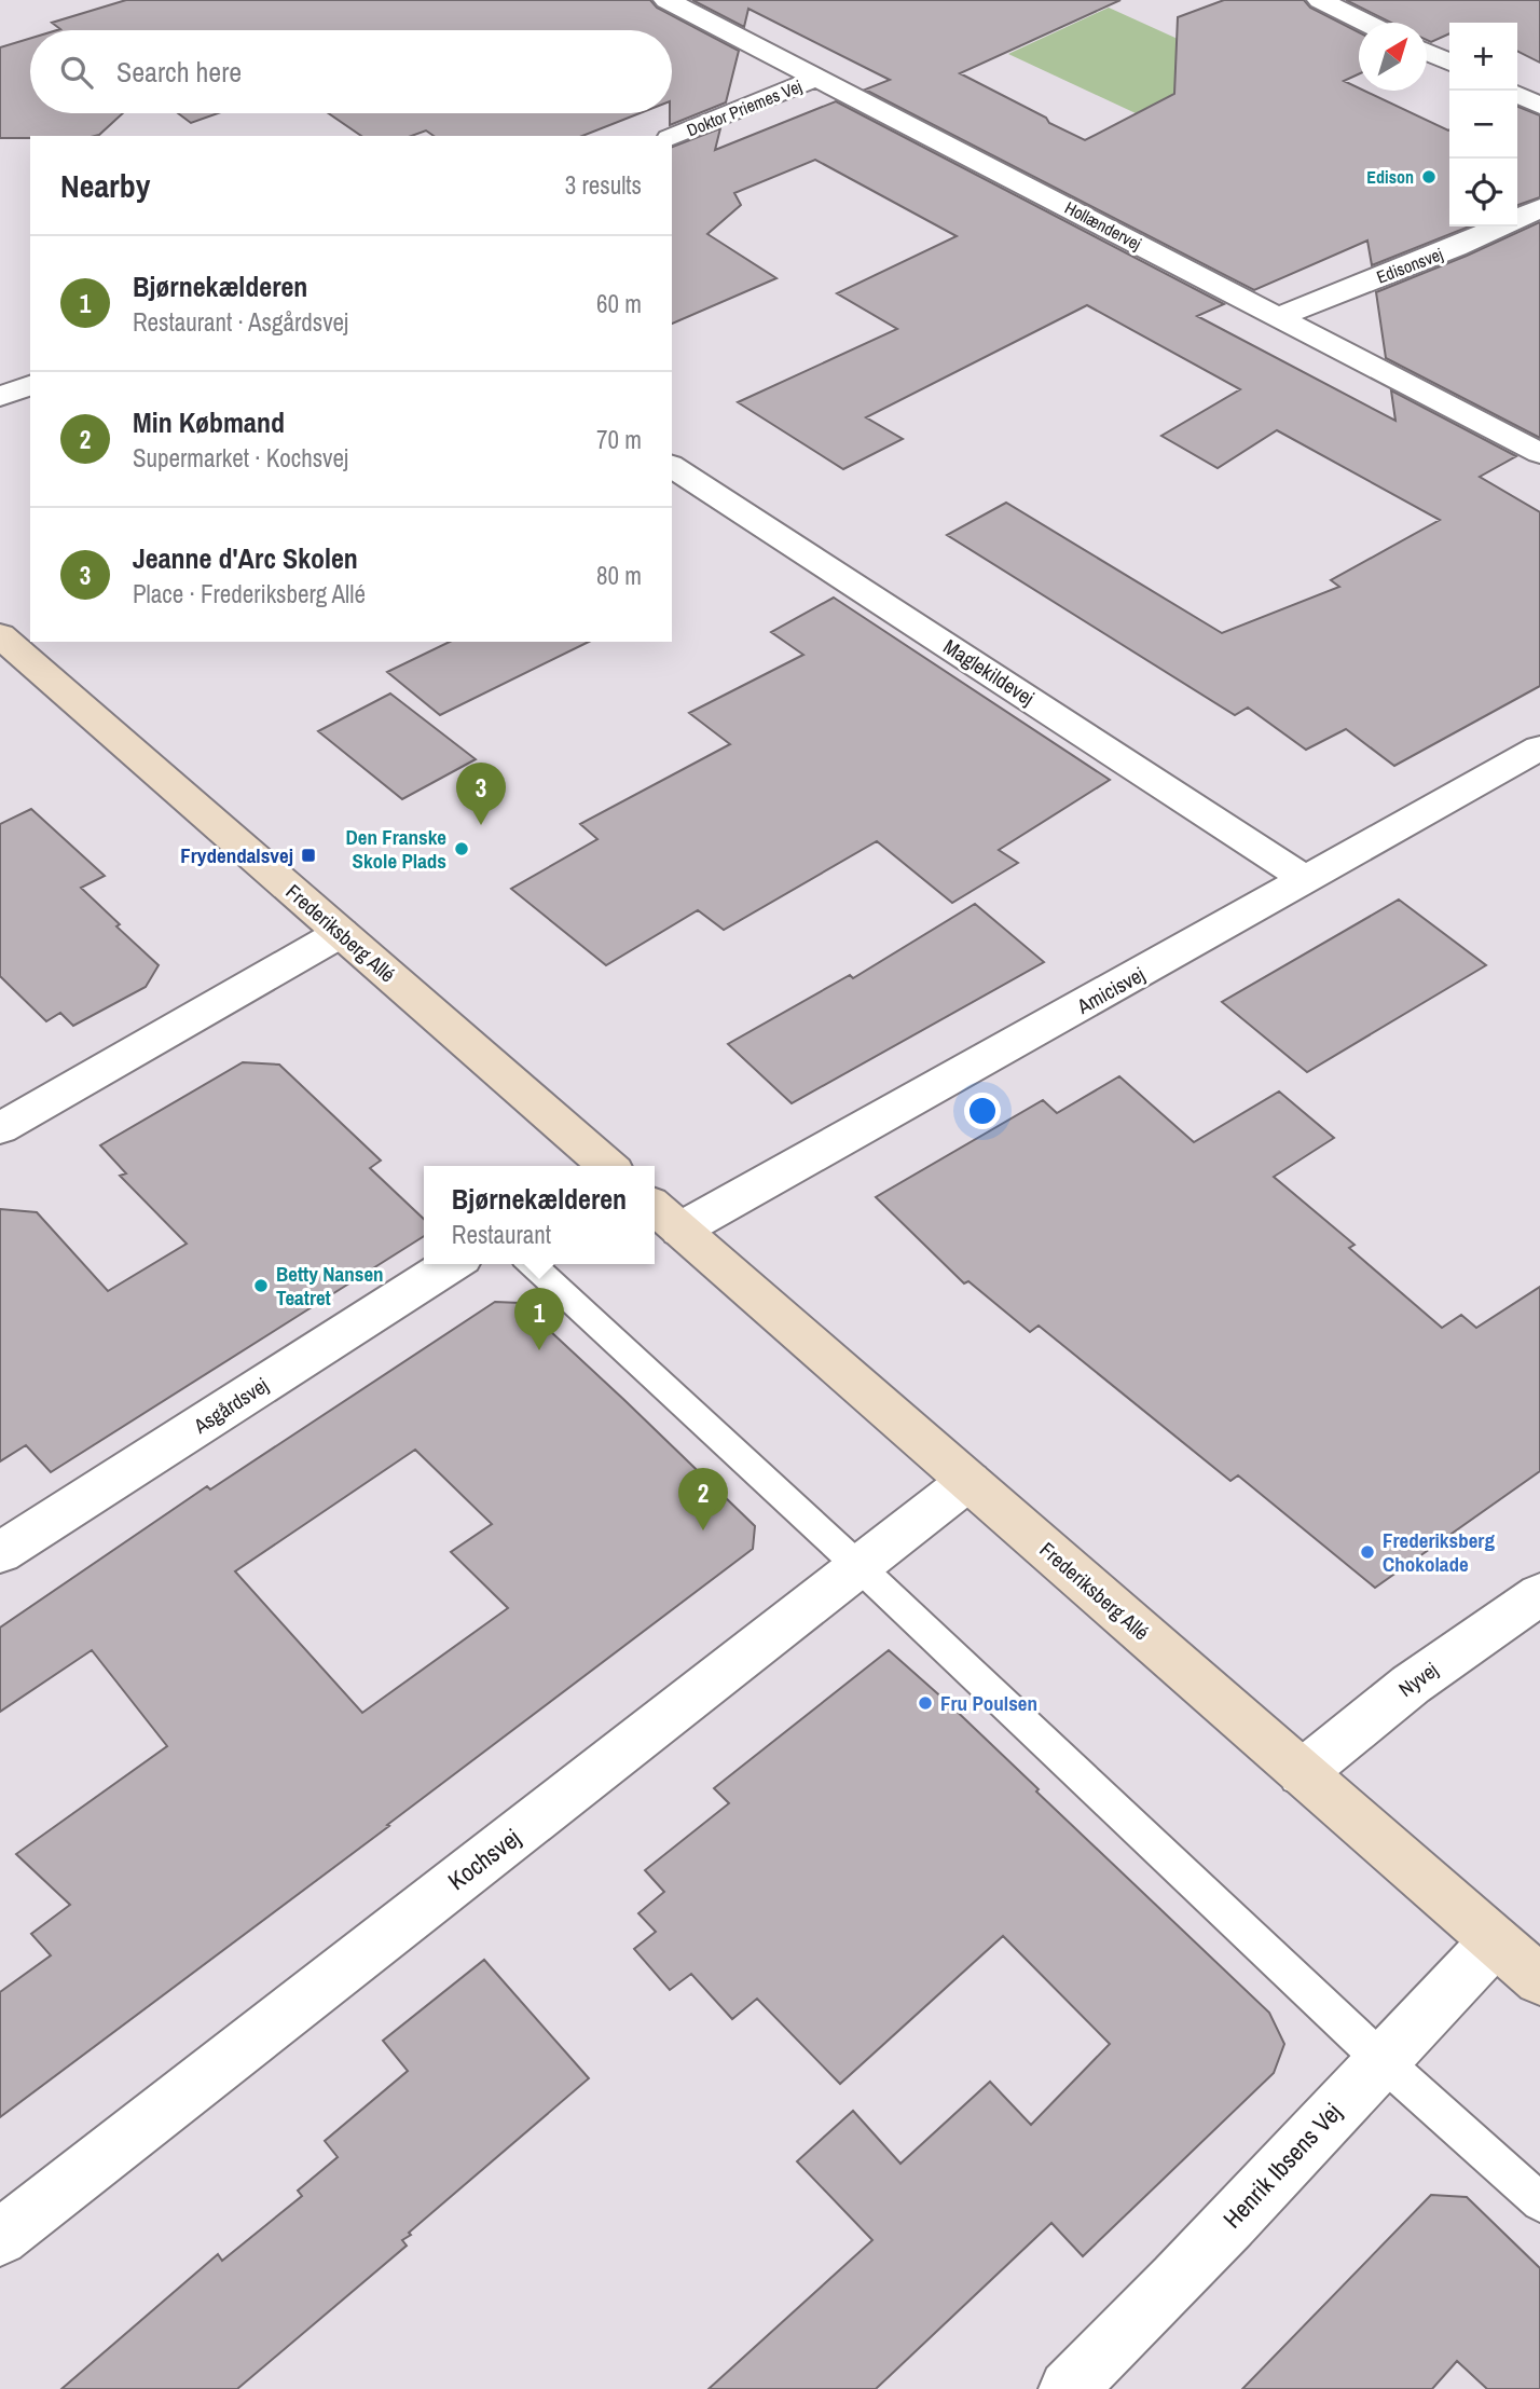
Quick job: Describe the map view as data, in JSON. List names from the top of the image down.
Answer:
{
  "streets": {
    "street": [
      "Doktor Priemes Vej",
      "Hollændervej",
      "Edisonsvej",
      "Maglekildevej",
      "Frederiksberg Allé",
      "Amicisvej",
      "Asgårdsvej",
      "Nyvej",
      "Kochsvej",
      "Henrik Ibsens Vej"
    ]
  },
  "crossings": [
    ["Doktor Priemes Vej", "Hollændervej"],
    ["Hollændervej", "Edisonsvej"],
    ["Maglekildevej", "Amicisvej"],
    ["Frederiksberg Allé", "Amicisvej"],
    ["Frederiksberg Allé", "Nyvej"],
    ["Frederiksberg Allé", "Kochsvej"],
    ["Frederiksberg Allé", "Henrik Ibsens Vej"]
  ],
  "places": {
    "other": [
      "Edison",
      "Den Franske Skole Plads",
      "Betty Nansen Teatret",
      "Frederiksberg Chokolade",
      "Fru Poulsen"
    ],
    "transit": ["Frydendalsvej"]
  },
  "north": "top right",
  "page": {
    "map_buttons": ["+", "−"],
    "search": "Search here",
    "heading": ["Nearby", "3 results"],
    "list": [
      {
        "mark": "1",
        "name": "Bjørnekælderen",
        "note": "Restaurant · Asgårdsvej",
        "value": "60 m"
      },
      {
        "mark": "2",
        "name": "Min Købmand",
        "note": "Supermarket · Kochsvej",
        "value": "70 m"
      },
      {
        "mark": "3",
        "name": "Jeanne d'Arc Skolen",
        "note": "Place · Frederiksberg Allé",
        "value": "80 m"
      }
    ],
    "pins": ["3", "1", "2"],
    "popup": ["Bjørnekælderen", "Restaurant"]
  }
}
